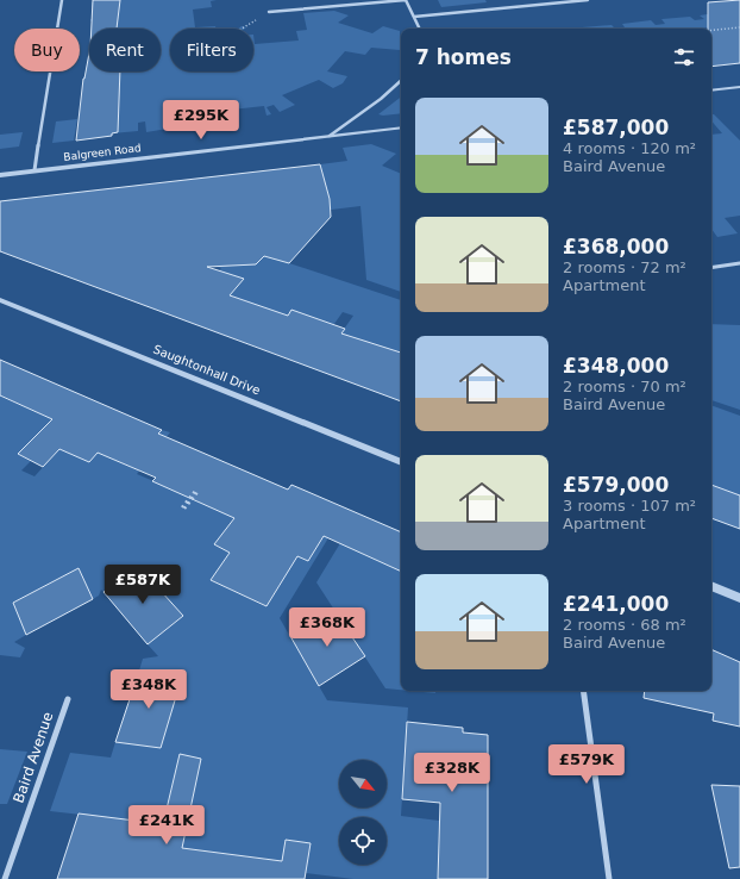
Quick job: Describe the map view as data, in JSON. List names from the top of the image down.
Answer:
{
  "streets": {
    "street": ["Balgreen Road", "Saughtonhall Drive", "Baird Avenue"]
  },
  "north": "bottom right",
  "page": {
    "chip": ["Buy", "Rent", "Filters"],
    "heading": "7 homes",
    "list": [
      {
        "name": "£587,000",
        "note": "4 rooms · 120 m² · Baird Avenue"
      },
      {
        "name": "£368,000",
        "note": "2 rooms · 72 m² · Apartment"
      },
      {
        "name": "£348,000",
        "note": "2 rooms · 70 m² · Baird Avenue"
      },
      {
        "name": "£579,000",
        "note": "3 rooms · 107 m² · Apartment"
      },
      {
        "name": "£241,000",
        "note": "2 rooms · 68 m² · Baird Avenue"
      }
    ],
    "price": [
      "£295K",
      "£587K",
      "£368K",
      "£348K",
      "£579K",
      "£328K",
      "£241K"
    ]
  }
}
